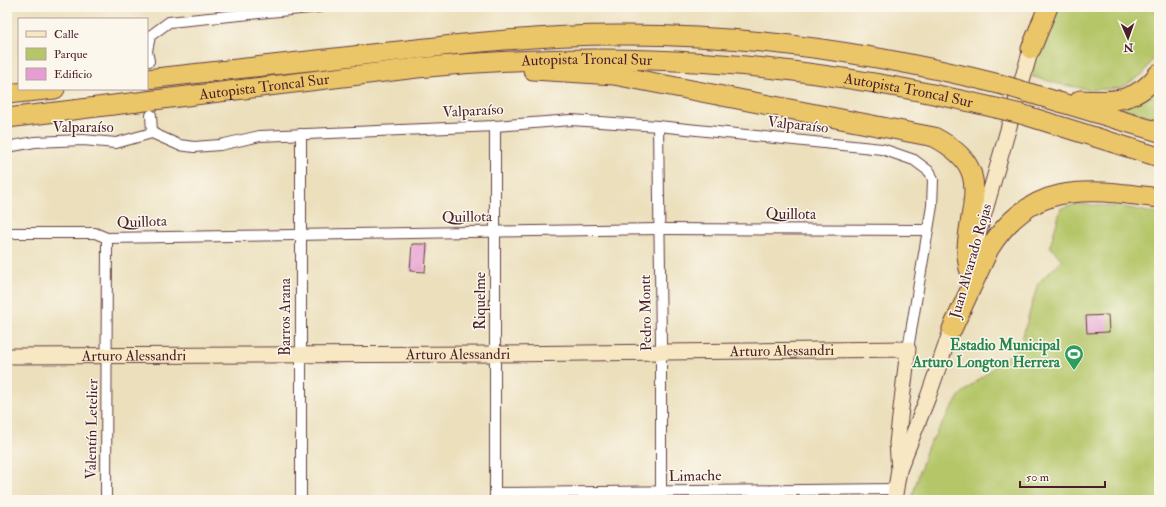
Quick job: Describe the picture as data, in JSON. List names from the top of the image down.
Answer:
{
  "streets": {
    "highway": ["Autopista Troncal Sur"],
    "main road": ["Juan Alvarado Rojas", "Arturo Alessandri"],
    "street": [
      "Valparaíso",
      "Quillota",
      "Riquelme",
      "Pedro Montt",
      "Barros Arana",
      "Valentín Letelier",
      "Limache"
    ]
  },
  "crossings": [
    ["Valparaíso", "Juan Alvarado Rojas"],
    ["Valparaíso", "Riquelme"],
    ["Valparaíso", "Pedro Montt"],
    ["Valparaíso", "Barros Arana"],
    ["Quillota", "Juan Alvarado Rojas"],
    ["Quillota", "Riquelme"],
    ["Quillota", "Pedro Montt"],
    ["Quillota", "Barros Arana"],
    ["Quillota", "Valentín Letelier"],
    ["Juan Alvarado Rojas", "Arturo Alessandri"],
    ["Juan Alvarado Rojas", "Limache"],
    ["Riquelme", "Arturo Alessandri"],
    ["Riquelme", "Limache"],
    ["Pedro Montt", "Arturo Alessandri"],
    ["Pedro Montt", "Limache"],
    ["Barros Arana", "Arturo Alessandri"],
    ["Arturo Alessandri", "Valentín Letelier"]
  ],
  "places": {
    "sports": ["Estadio Municipal Arturo Longton Herrera"]
  },
  "legend": ["Calle", "Parque", "Edificio"],
  "scale_bar": "50 m",
  "north": "bottom"
}
